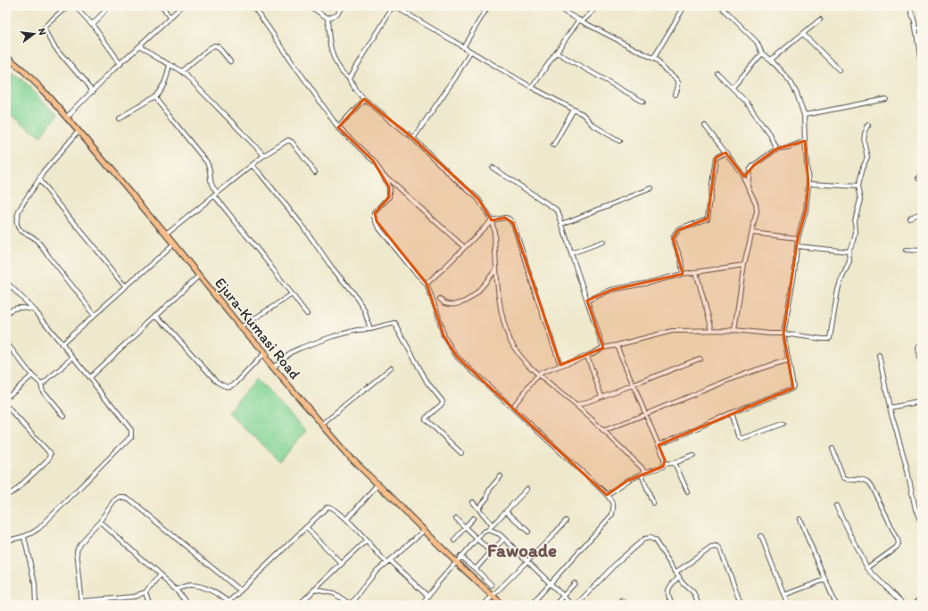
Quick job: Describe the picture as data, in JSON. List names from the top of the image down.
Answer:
{
  "streets": {
    "main road": ["Ejura-Kumasi Road"]
  },
  "districts": ["Fawoade"],
  "north": "right"
}
